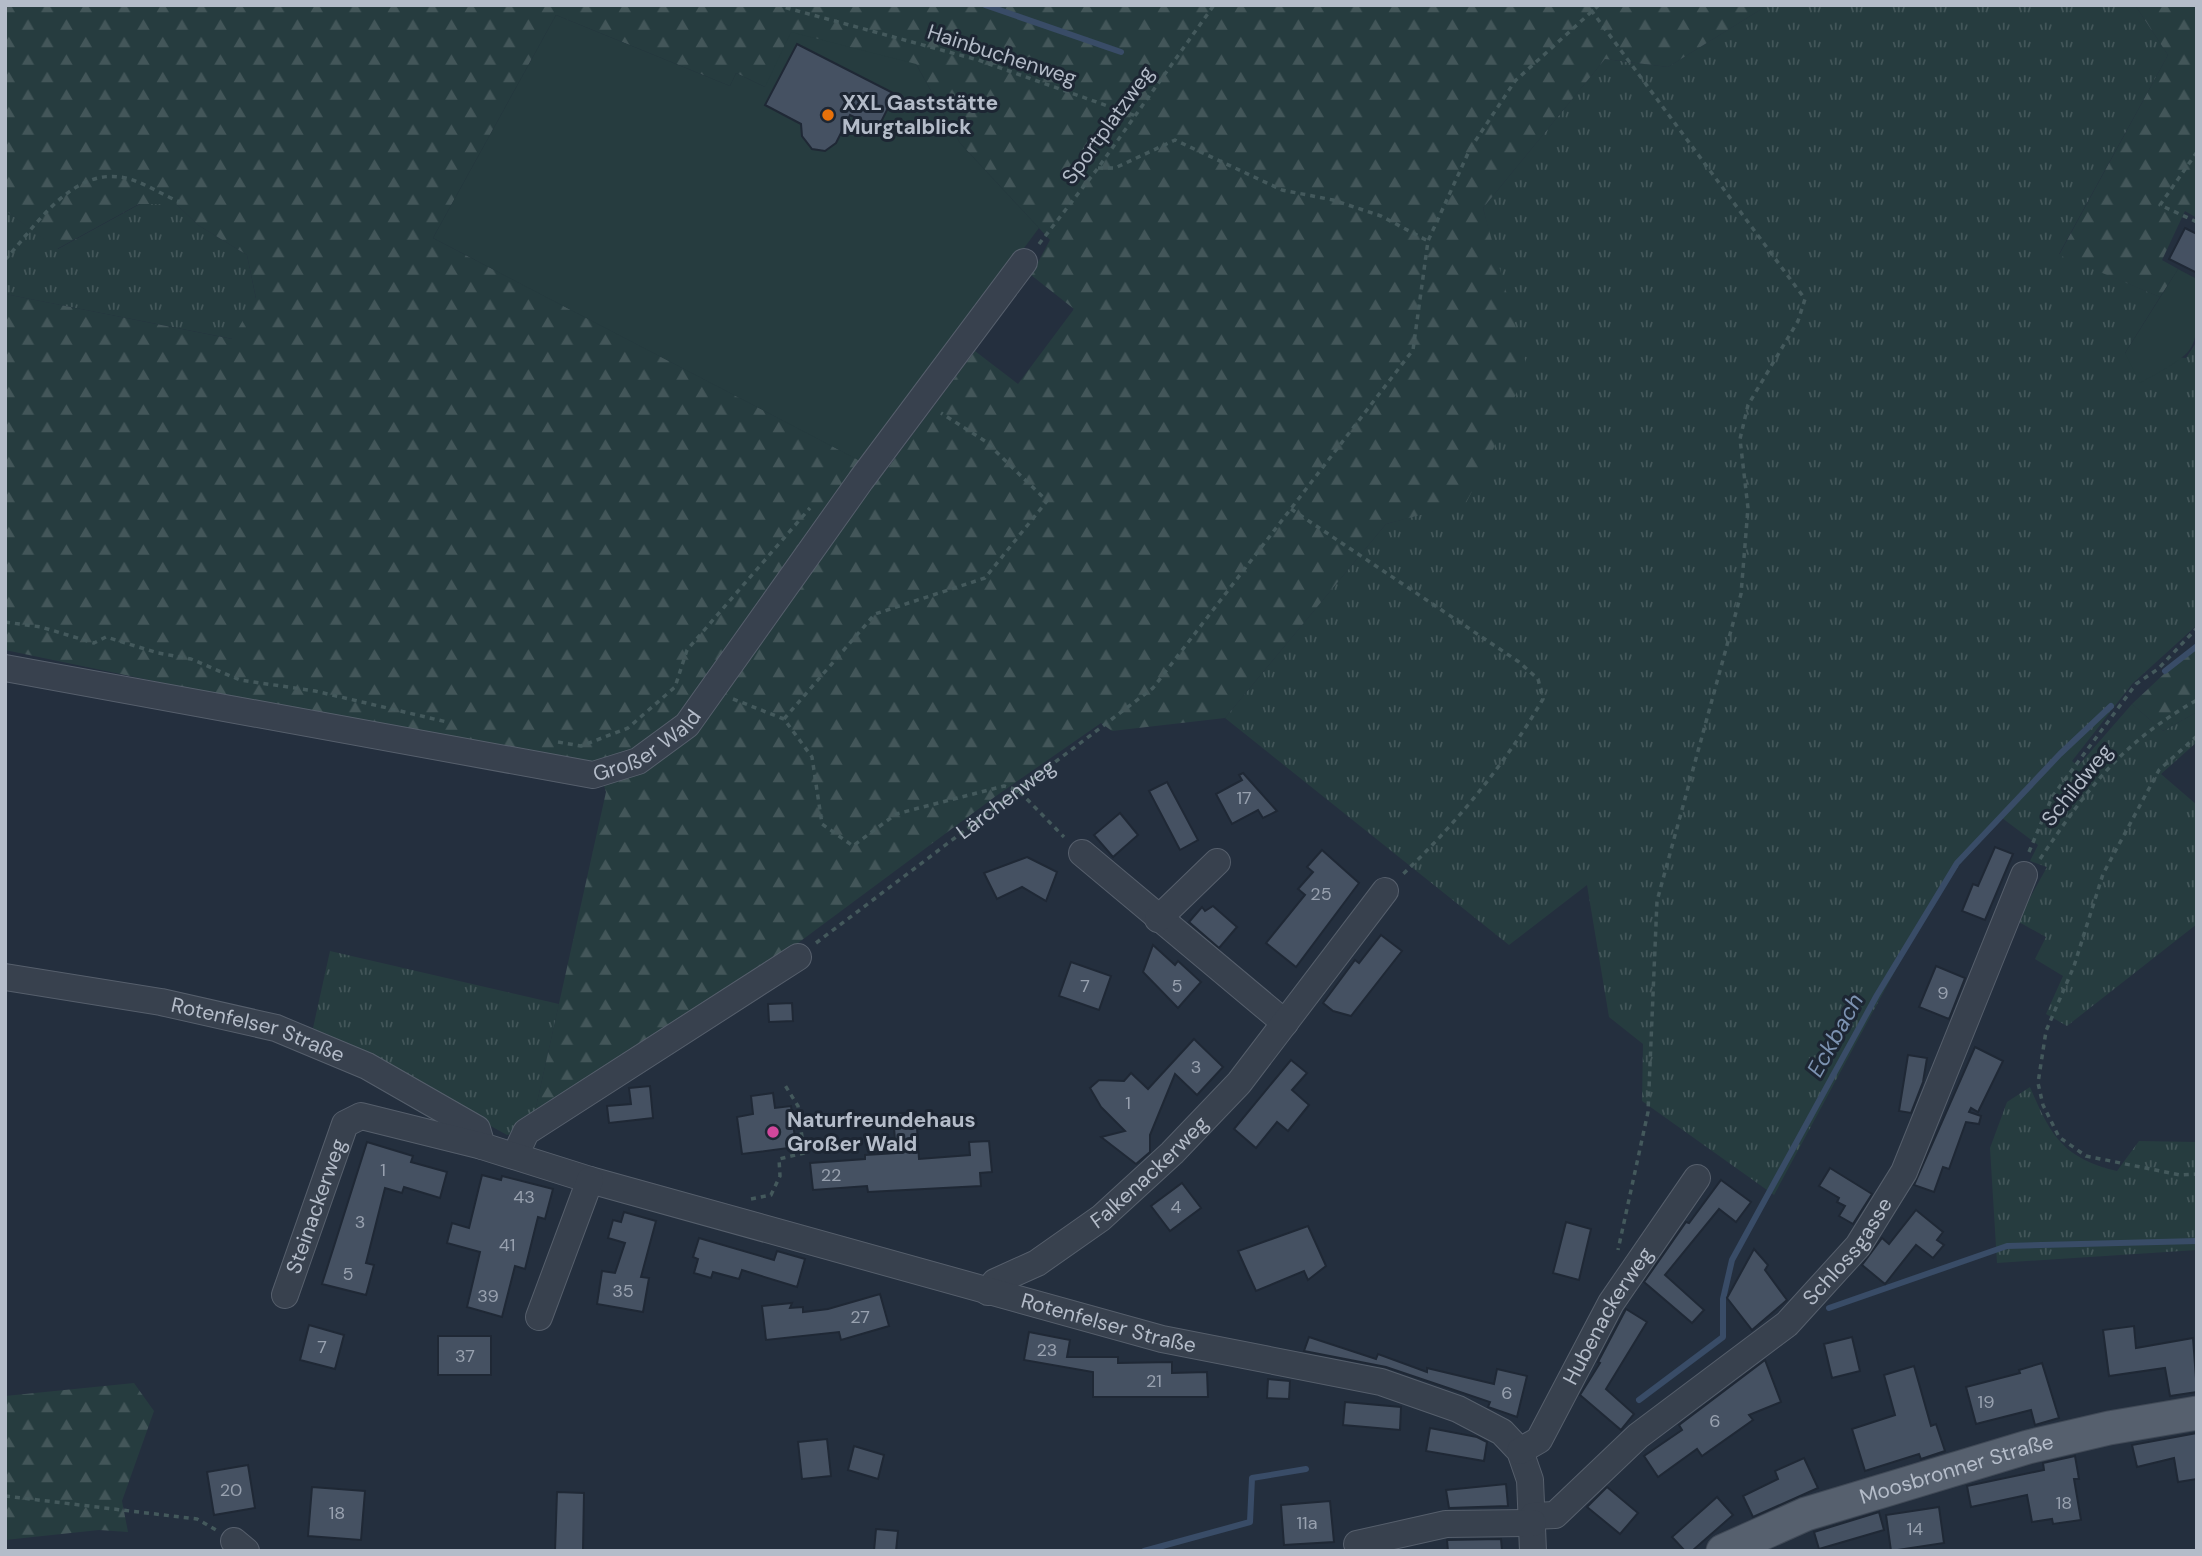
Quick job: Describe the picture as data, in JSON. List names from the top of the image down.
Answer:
{
  "streets": {
    "main road": ["Moosbronner Straße"],
    "street": [
      "Großer Wald",
      "Rotenfelser Straße",
      "Falkenackerweg",
      "Steinackerweg",
      "Schlossgasse",
      "Hubenackerweg"
    ],
    "path": [
      "Hainbuchenweg",
      "Sportplatzweg",
      "Schildweg",
      "Lärchenweg"
    ]
  },
  "crossings": [
    ["Hainbuchenweg", "Sportplatzweg"],
    ["Sportplatzweg", "Großer Wald"],
    ["Schildweg", "Schlossgasse"],
    ["Rotenfelser Straße", "Falkenackerweg"],
    ["Rotenfelser Straße", "Steinackerweg"],
    ["Rotenfelser Straße", "Hubenackerweg"]
  ],
  "water": ["Eckbach"],
  "places": ["XXL Gaststätte Murgtalblick", "Naturfreundehaus Großer Wald"],
  "house_numbers": [
    "17",
    "25",
    "7",
    "5",
    "9",
    "3",
    "1",
    "1",
    "22",
    "43",
    "4",
    "3",
    "41",
    "5",
    "35",
    "39",
    "27",
    "7",
    "23",
    "37",
    "21",
    "6",
    "19",
    "6",
    "20",
    "18",
    "18",
    "11a",
    "14"
  ]
}
